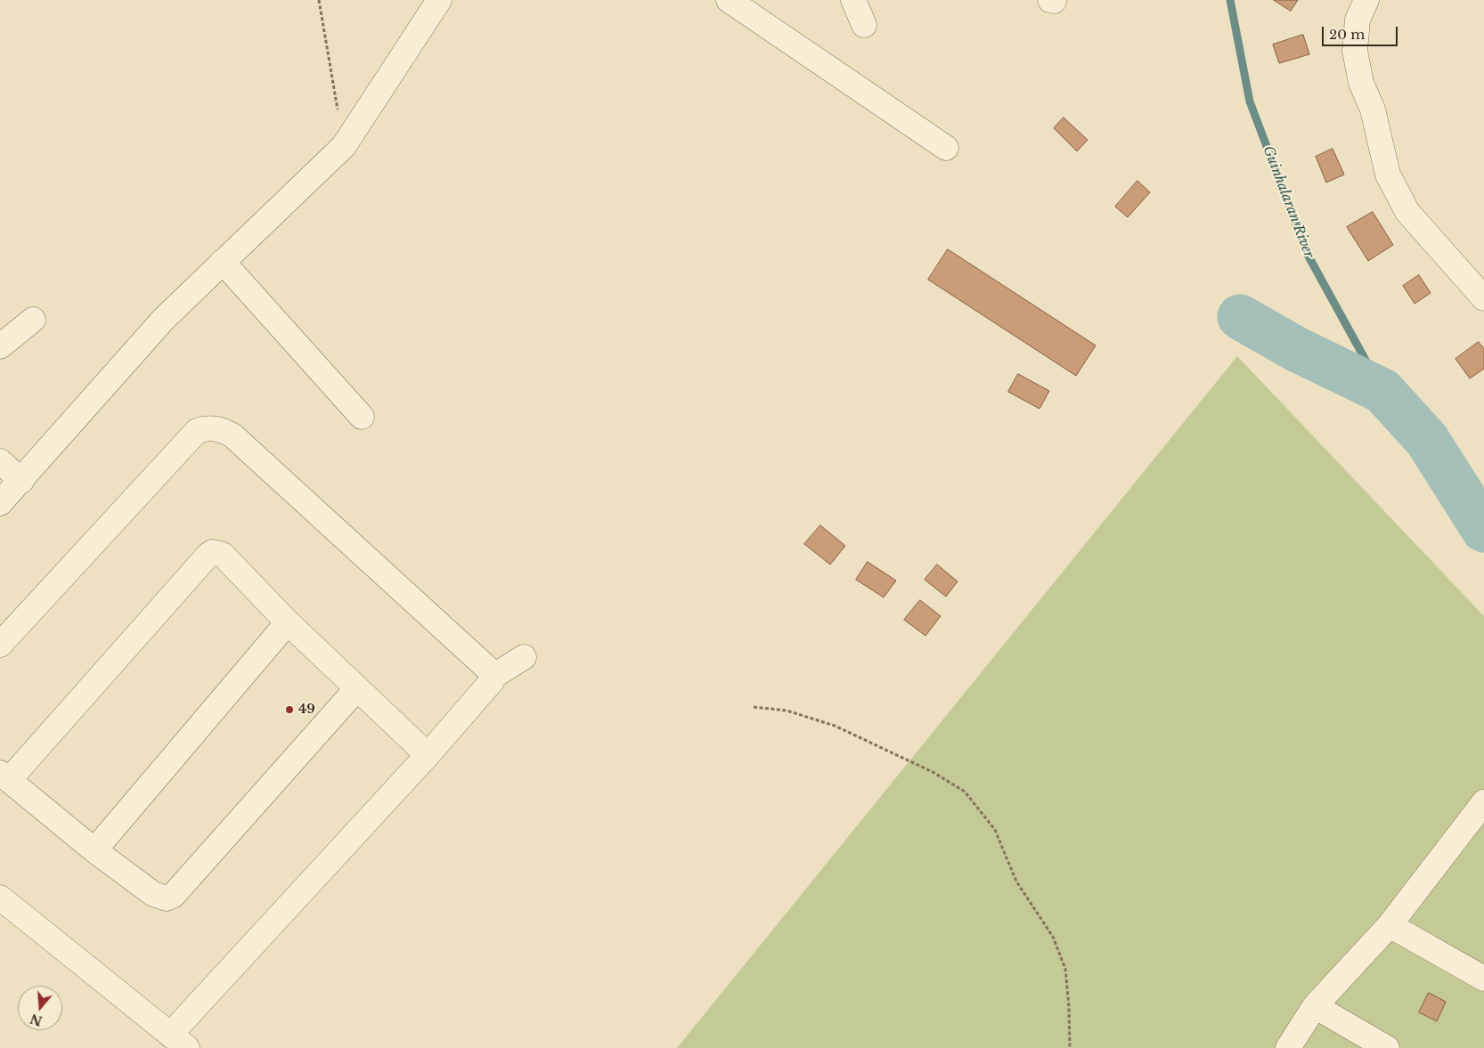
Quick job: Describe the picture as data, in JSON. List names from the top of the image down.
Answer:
{
  "water": ["Guinhalaran River"],
  "places": ["49"],
  "scale_bar": "20 m",
  "north": "bottom"
}
